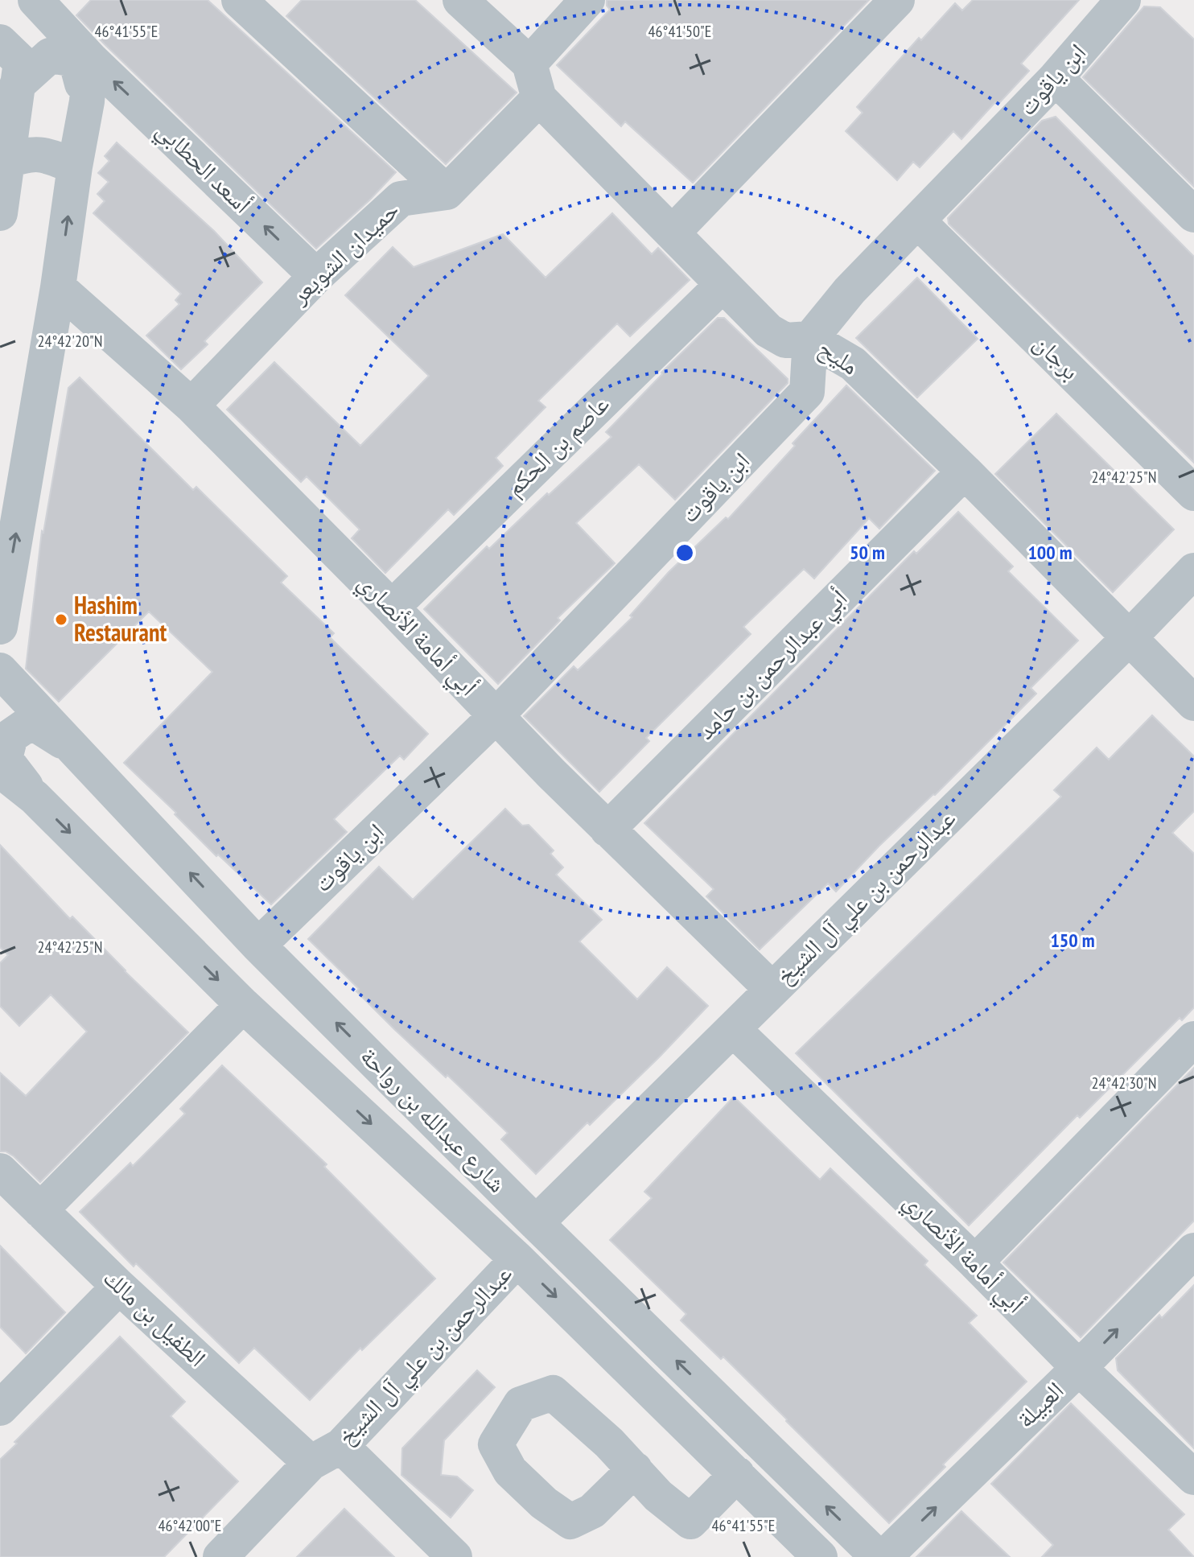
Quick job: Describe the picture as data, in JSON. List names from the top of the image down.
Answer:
{
  "streets": {
    "street": [
      "ابن ياقوت",
      "أسعد الحطابي",
      "حميدان الشويعر",
      "مليح",
      "برجان",
      "عاصم بن الحكم",
      "أبي أمامة الأنصاري",
      "أبي عبدالرحمن بن حامد",
      "عبدالرحمن بن علي آل الشيخ",
      "شارع عبدالله بن رواحة",
      "الطفيل بن مالك",
      "العبيلة"
    ]
  },
  "crossings": [
    ["ابن ياقوت", "مليح"],
    ["ابن ياقوت", "برجان"],
    ["ابن ياقوت", "أبي أمامة الأنصاري"],
    ["ابن ياقوت", "شارع عبدالله بن رواحة"],
    ["أسعد الحطابي", "حميدان الشويعر"],
    ["حميدان الشويعر", "أبي أمامة الأنصاري"],
    ["مليح", "عاصم بن الحكم"],
    ["مليح", "أبي عبدالرحمن بن حامد"],
    ["مليح", "عبدالرحمن بن علي آل الشيخ"],
    ["عاصم بن الحكم", "أبي أمامة الأنصاري"],
    ["أبي أمامة الأنصاري", "أبي عبدالرحمن بن حامد"],
    ["أبي أمامة الأنصاري", "عبدالرحمن بن علي آل الشيخ"],
    ["أبي أمامة الأنصاري", "العبيلة"],
    ["عبدالرحمن بن علي آل الشيخ", "شارع عبدالله بن رواحة"],
    ["عبدالرحمن بن علي آل الشيخ", "الطفيل بن مالك"]
  ],
  "places": ["Hashim Restaurant"],
  "coordinates": [
    "46°41'55\"E",
    "46°41'50\"E",
    "24°42'20\"N",
    "24°42'25\"N",
    "24°42'30\"N",
    "46°42'00\"E"
  ],
  "rings": ["50 m", "100 m", "150 m"]
}
